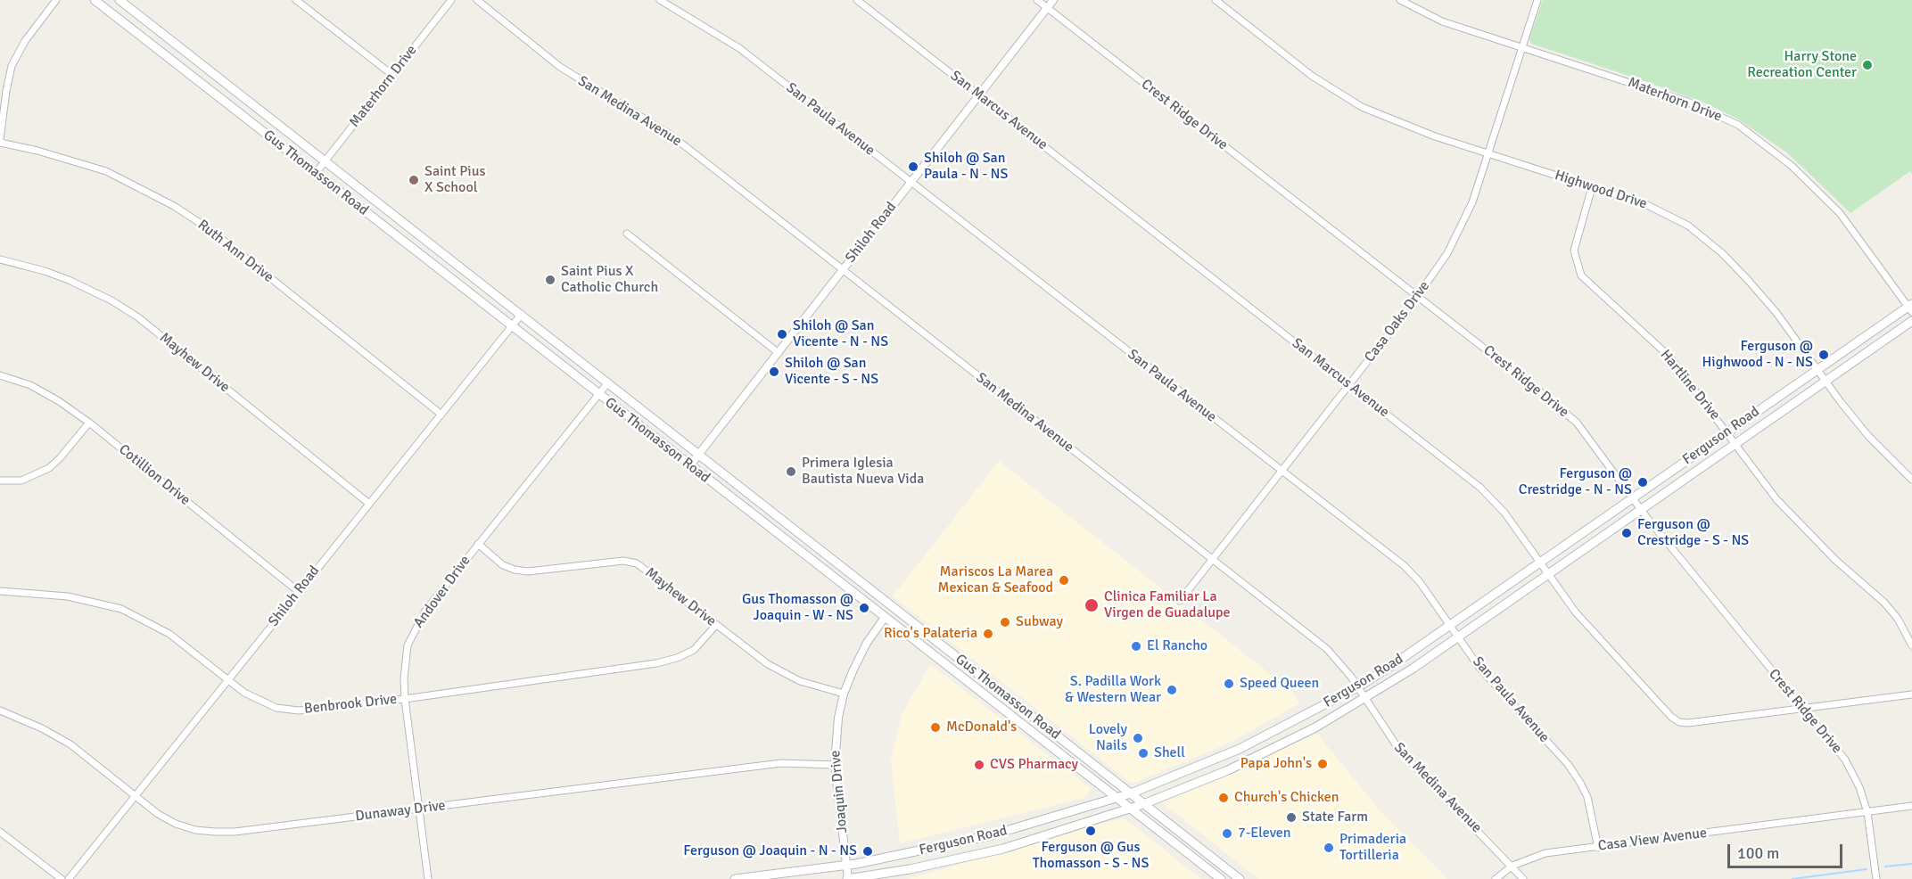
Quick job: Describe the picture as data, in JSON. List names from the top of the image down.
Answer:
{
  "streets": {
    "main road": ["Gus Thomasson Road", "Ferguson Road"],
    "street": [
      "Materhorn Drive",
      "San Marcus Avenue",
      "San Medina Avenue",
      "Crest Ridge Drive",
      "San Paula Avenue",
      "Highwood Drive",
      "Shiloh Road",
      "Ruth Ann Drive",
      "Casa Oaks Drive",
      "Mayhew Drive",
      "Hartline Drive",
      "Cotillion Drive",
      "Andover Drive",
      "Benbrook Drive",
      "Joaquin Drive",
      "Dunaway Drive",
      "Casa View Avenue"
    ]
  },
  "crossings": [
    ["Materhorn Drive", "Gus Thomasson Road"],
    ["Materhorn Drive", "Casa Oaks Drive"],
    ["Materhorn Drive", "Ferguson Road"],
    ["San Marcus Avenue", "Crest Ridge Drive"],
    ["San Marcus Avenue", "Shiloh Road"],
    ["San Marcus Avenue", "Casa Oaks Drive"],
    ["San Marcus Avenue", "Ferguson Road"],
    ["San Medina Avenue", "Shiloh Road"],
    ["San Medina Avenue", "Casa Oaks Drive"],
    ["San Medina Avenue", "Ferguson Road"],
    ["San Medina Avenue", "Casa View Avenue"],
    ["Crest Ridge Drive", "Shiloh Road"],
    ["Crest Ridge Drive", "Casa Oaks Drive"],
    ["Crest Ridge Drive", "Ferguson Road"],
    ["Crest Ridge Drive", "Casa View Avenue"],
    ["San Paula Avenue", "Shiloh Road"],
    ["San Paula Avenue", "Casa Oaks Drive"],
    ["San Paula Avenue", "Ferguson Road"],
    ["San Paula Avenue", "Casa View Avenue"],
    ["Gus Thomasson Road", "Shiloh Road"],
    ["Gus Thomasson Road", "Ferguson Road"],
    ["Gus Thomasson Road", "Andover Drive"],
    ["Gus Thomasson Road", "Joaquin Drive"],
    ["Highwood Drive", "Casa Oaks Drive"],
    ["Highwood Drive", "Hartline Drive"],
    ["Highwood Drive", "Ferguson Road"],
    ["Shiloh Road", "Ruth Ann Drive"],
    ["Shiloh Road", "Mayhew Drive"],
    ["Shiloh Road", "Cotillion Drive"],
    ["Shiloh Road", "Benbrook Drive"],
    ["Shiloh Road", "Dunaway Drive"],
    ["Mayhew Drive", "Andover Drive"],
    ["Mayhew Drive", "Benbrook Drive"],
    ["Mayhew Drive", "Joaquin Drive"],
    ["Hartline Drive", "Ferguson Road"],
    ["Ferguson Road", "Joaquin Drive"],
    ["Andover Drive", "Benbrook Drive"],
    ["Andover Drive", "Dunaway Drive"],
    ["Joaquin Drive", "Dunaway Drive"]
  ],
  "places": [
    "Harry Stone Recreation Center",
    "Shiloh @ San Paula - N - NS",
    "Saint Pius X School",
    "Saint Pius X Catholic Church",
    "Shiloh @ San Vicente - N - NS",
    "Ferguson @ Highwood - N - NS",
    "Shiloh @ San Vicente - S - NS",
    "Primera Iglesia Bautista Nueva Vida",
    "Ferguson @ Crestridge - N - NS",
    "Ferguson @ Crestridge - S - NS",
    "Mariscos La Marea Mexican & Seafood",
    "Clinica Familiar La Virgen de Guadalupe",
    "Gus Thomasson @ Joaquin - W - NS",
    "Subway",
    "Rico's Palateria",
    "El Rancho",
    "Speed Queen",
    "S. Padilla Work & Western Wear",
    "McDonald's",
    "Lovely Nails",
    "Shell",
    "Papa John's",
    "CVS Pharmacy",
    "Church's Chicken",
    "State Farm",
    "Ferguson @ Gus Thomasson - S - NS",
    "7-Eleven",
    "Primaderia Tortilleria",
    "Ferguson @ Joaquin - N - NS"
  ],
  "scale_bar": "100 m"
}
